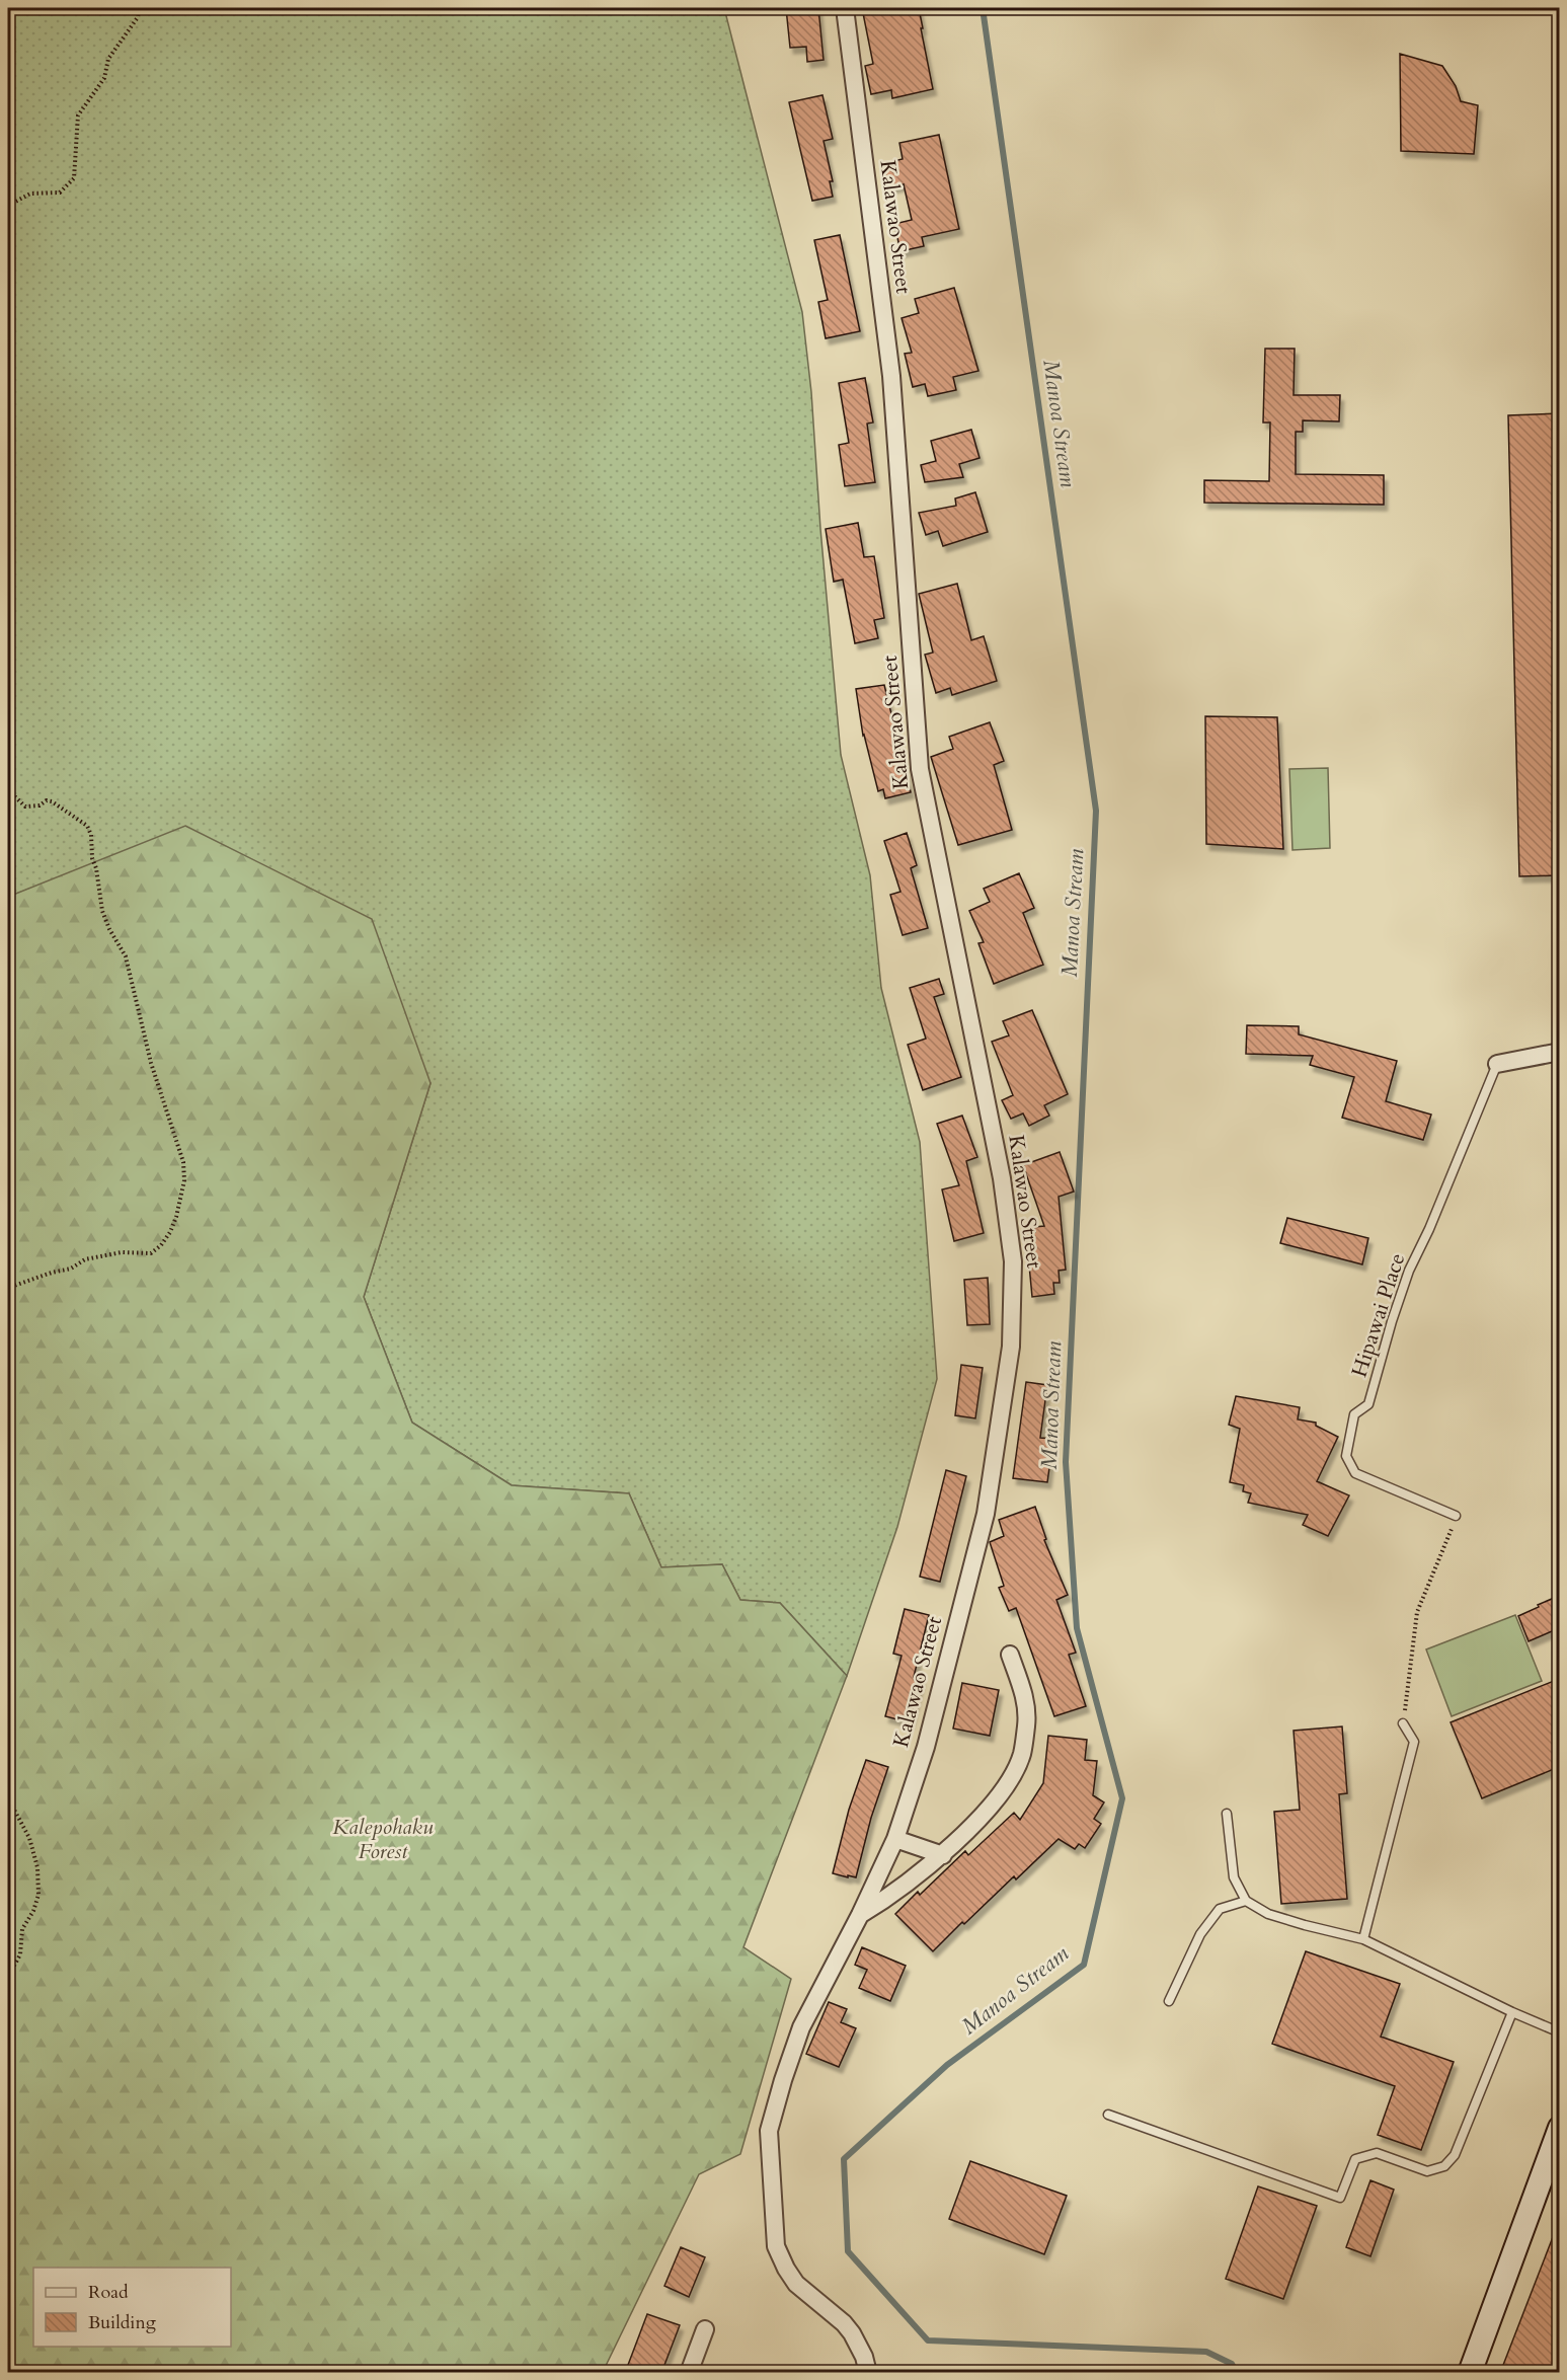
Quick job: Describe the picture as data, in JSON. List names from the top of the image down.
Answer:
{
  "streets": {
    "street": ["Kalawao Street"],
    "lane": ["Hipawai Place"]
  },
  "water": ["Manoa Stream"],
  "parks": ["Kalepohaku Forest"],
  "legend": ["Road", "Building"]
}
